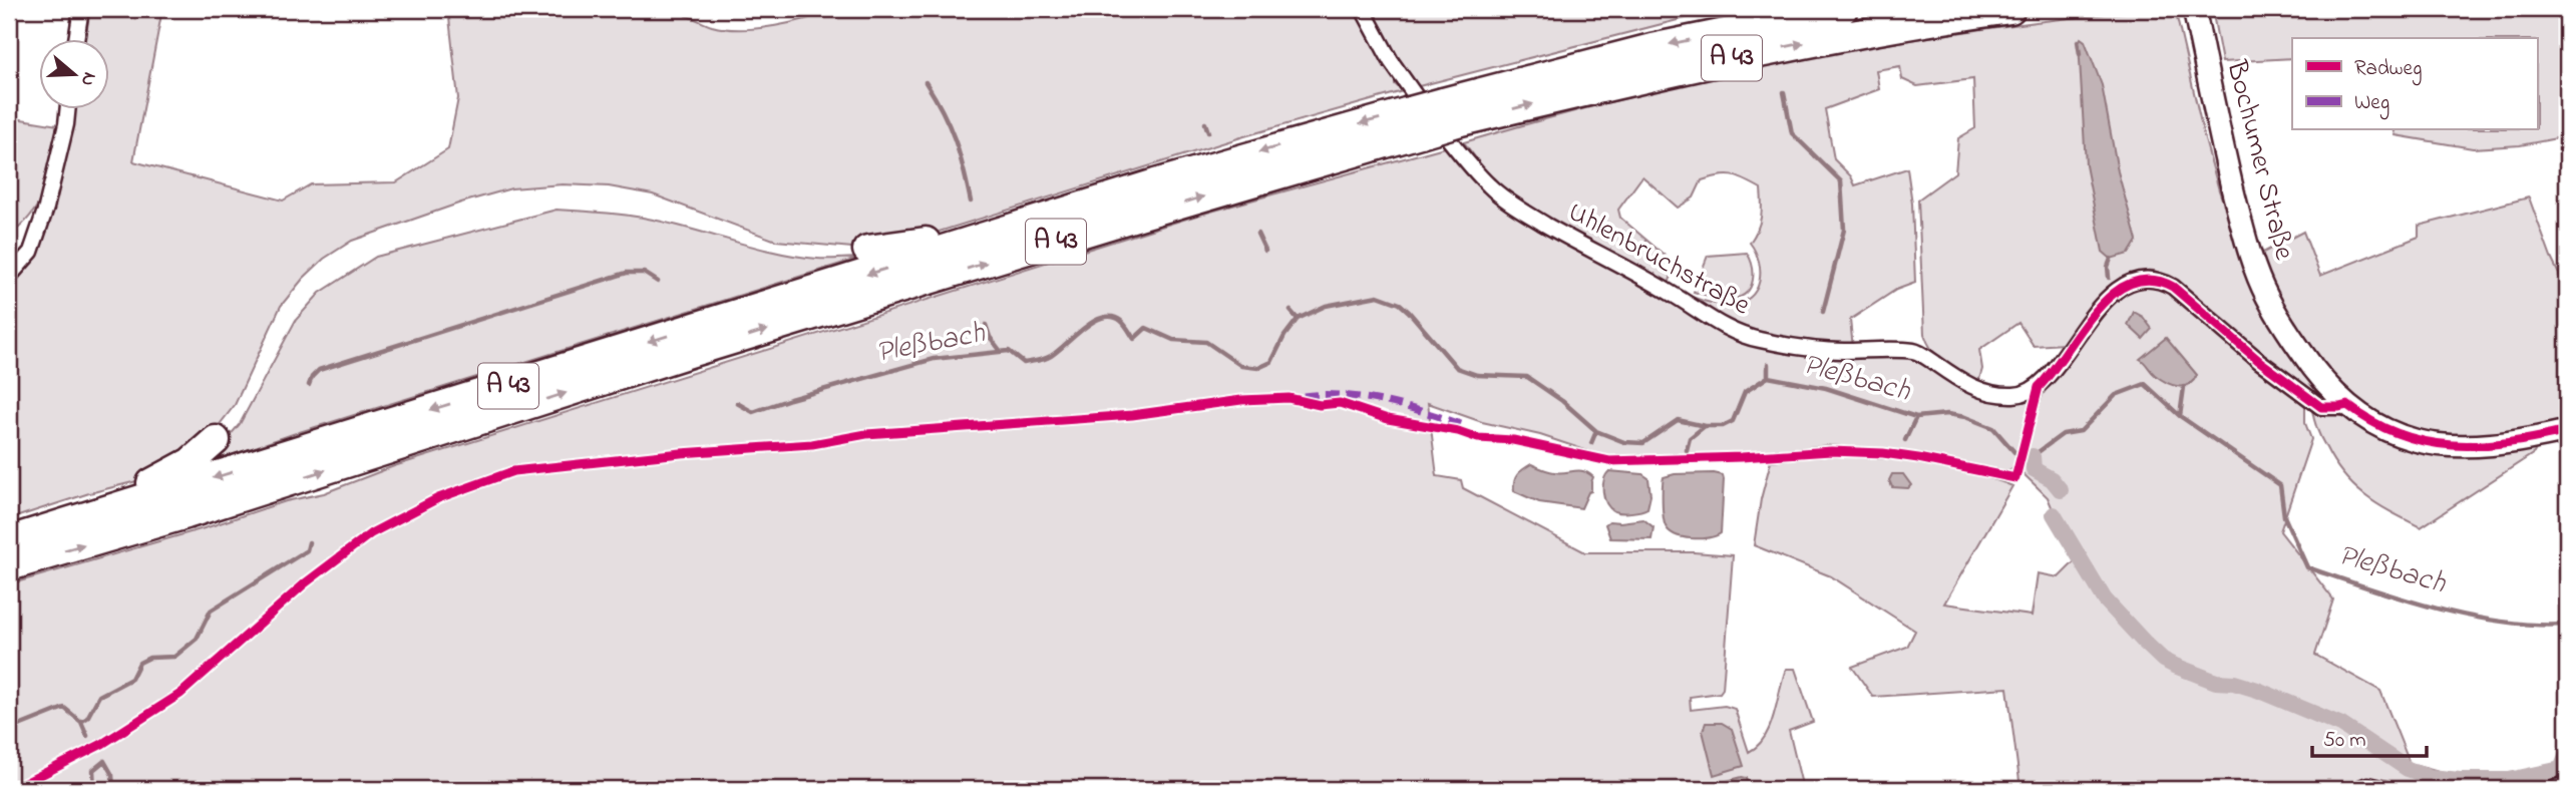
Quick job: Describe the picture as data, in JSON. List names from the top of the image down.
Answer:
{
  "streets": {
    "highway": ["A 43"],
    "main road": ["Bochumer Straße"],
    "street": ["Uhlenbruchstraße"]
  },
  "crossings": [
    ["Bochumer Straße", "Uhlenbruchstraße"]
  ],
  "water": ["Pleßbach"],
  "legend": ["Radweg", "Weg"],
  "scale_bar": "50 m",
  "north": "right"
}
